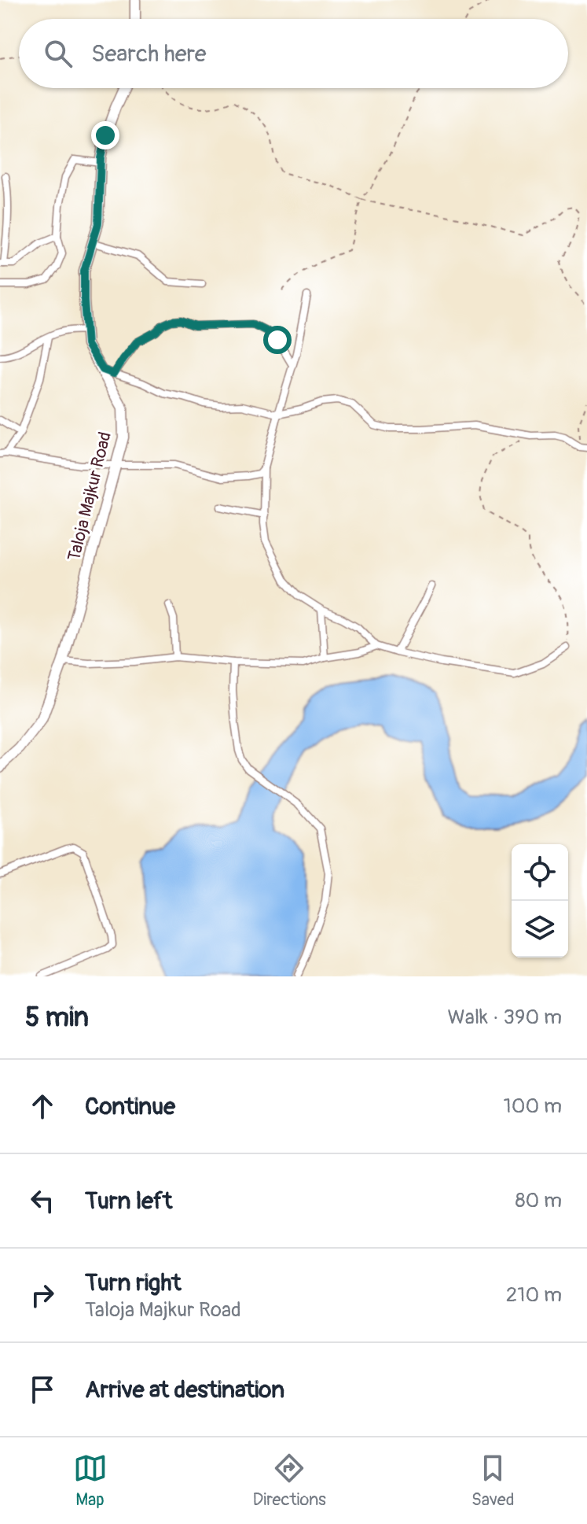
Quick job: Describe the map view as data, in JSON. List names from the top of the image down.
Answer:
{
  "streets": {
    "street": ["Taloja Majkur Road"]
  },
  "page": {
    "search": "Search here",
    "heading": ["5 min", "Walk · 390 m"],
    "list": [
      ["Continue", "100 m"],
      ["Turn left", "80 m"],
      ["Turn right", "Taloja Majkur Road", "210 m"],
      "Arrive at destination"
    ],
    "nav": ["Map", "Directions", "Saved"]
  }
}
